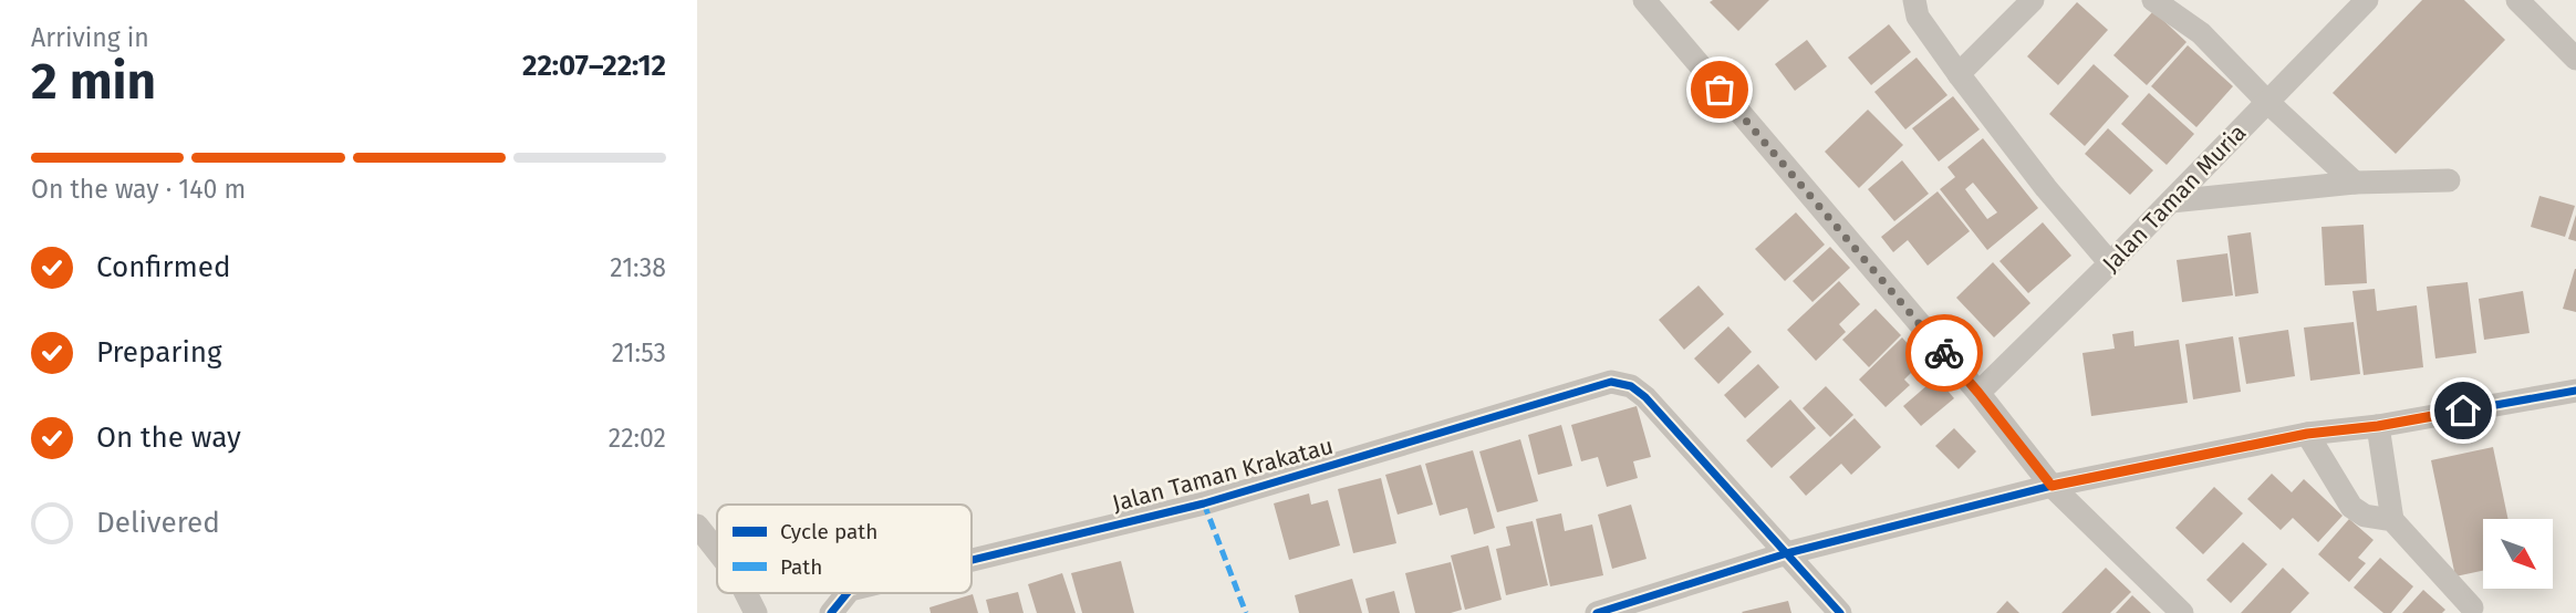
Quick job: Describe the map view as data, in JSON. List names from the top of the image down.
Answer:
{
  "streets": {
    "street": ["Jalan Taman Muria", "Jalan Taman Krakatau"]
  },
  "legend": ["Cycle path", "Path"],
  "north": "bottom right",
  "page": {
    "heading": ["2 min", "Arriving in", "22:07–22:12"],
    "bar": "On the way · 140 m",
    "list": [
      ["Confirmed", "21:38"],
      ["Preparing", "21:53"],
      ["On the way", "22:02"],
      "Delivered"
    ]
  }
}
